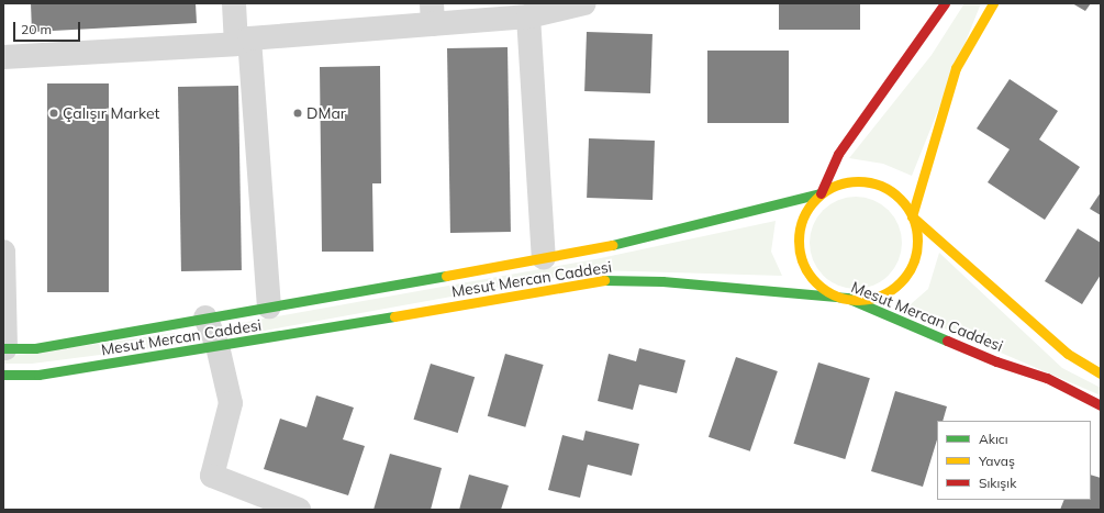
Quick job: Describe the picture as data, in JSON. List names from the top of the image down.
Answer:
{
  "streets": {
    "main road": ["Mesut Mercan Caddesi"]
  },
  "places": ["Çalışır Market", "DMar"],
  "legend": ["Akıcı", "Yavaş", "Sıkışık"],
  "scale_bar": "20 m"
}
